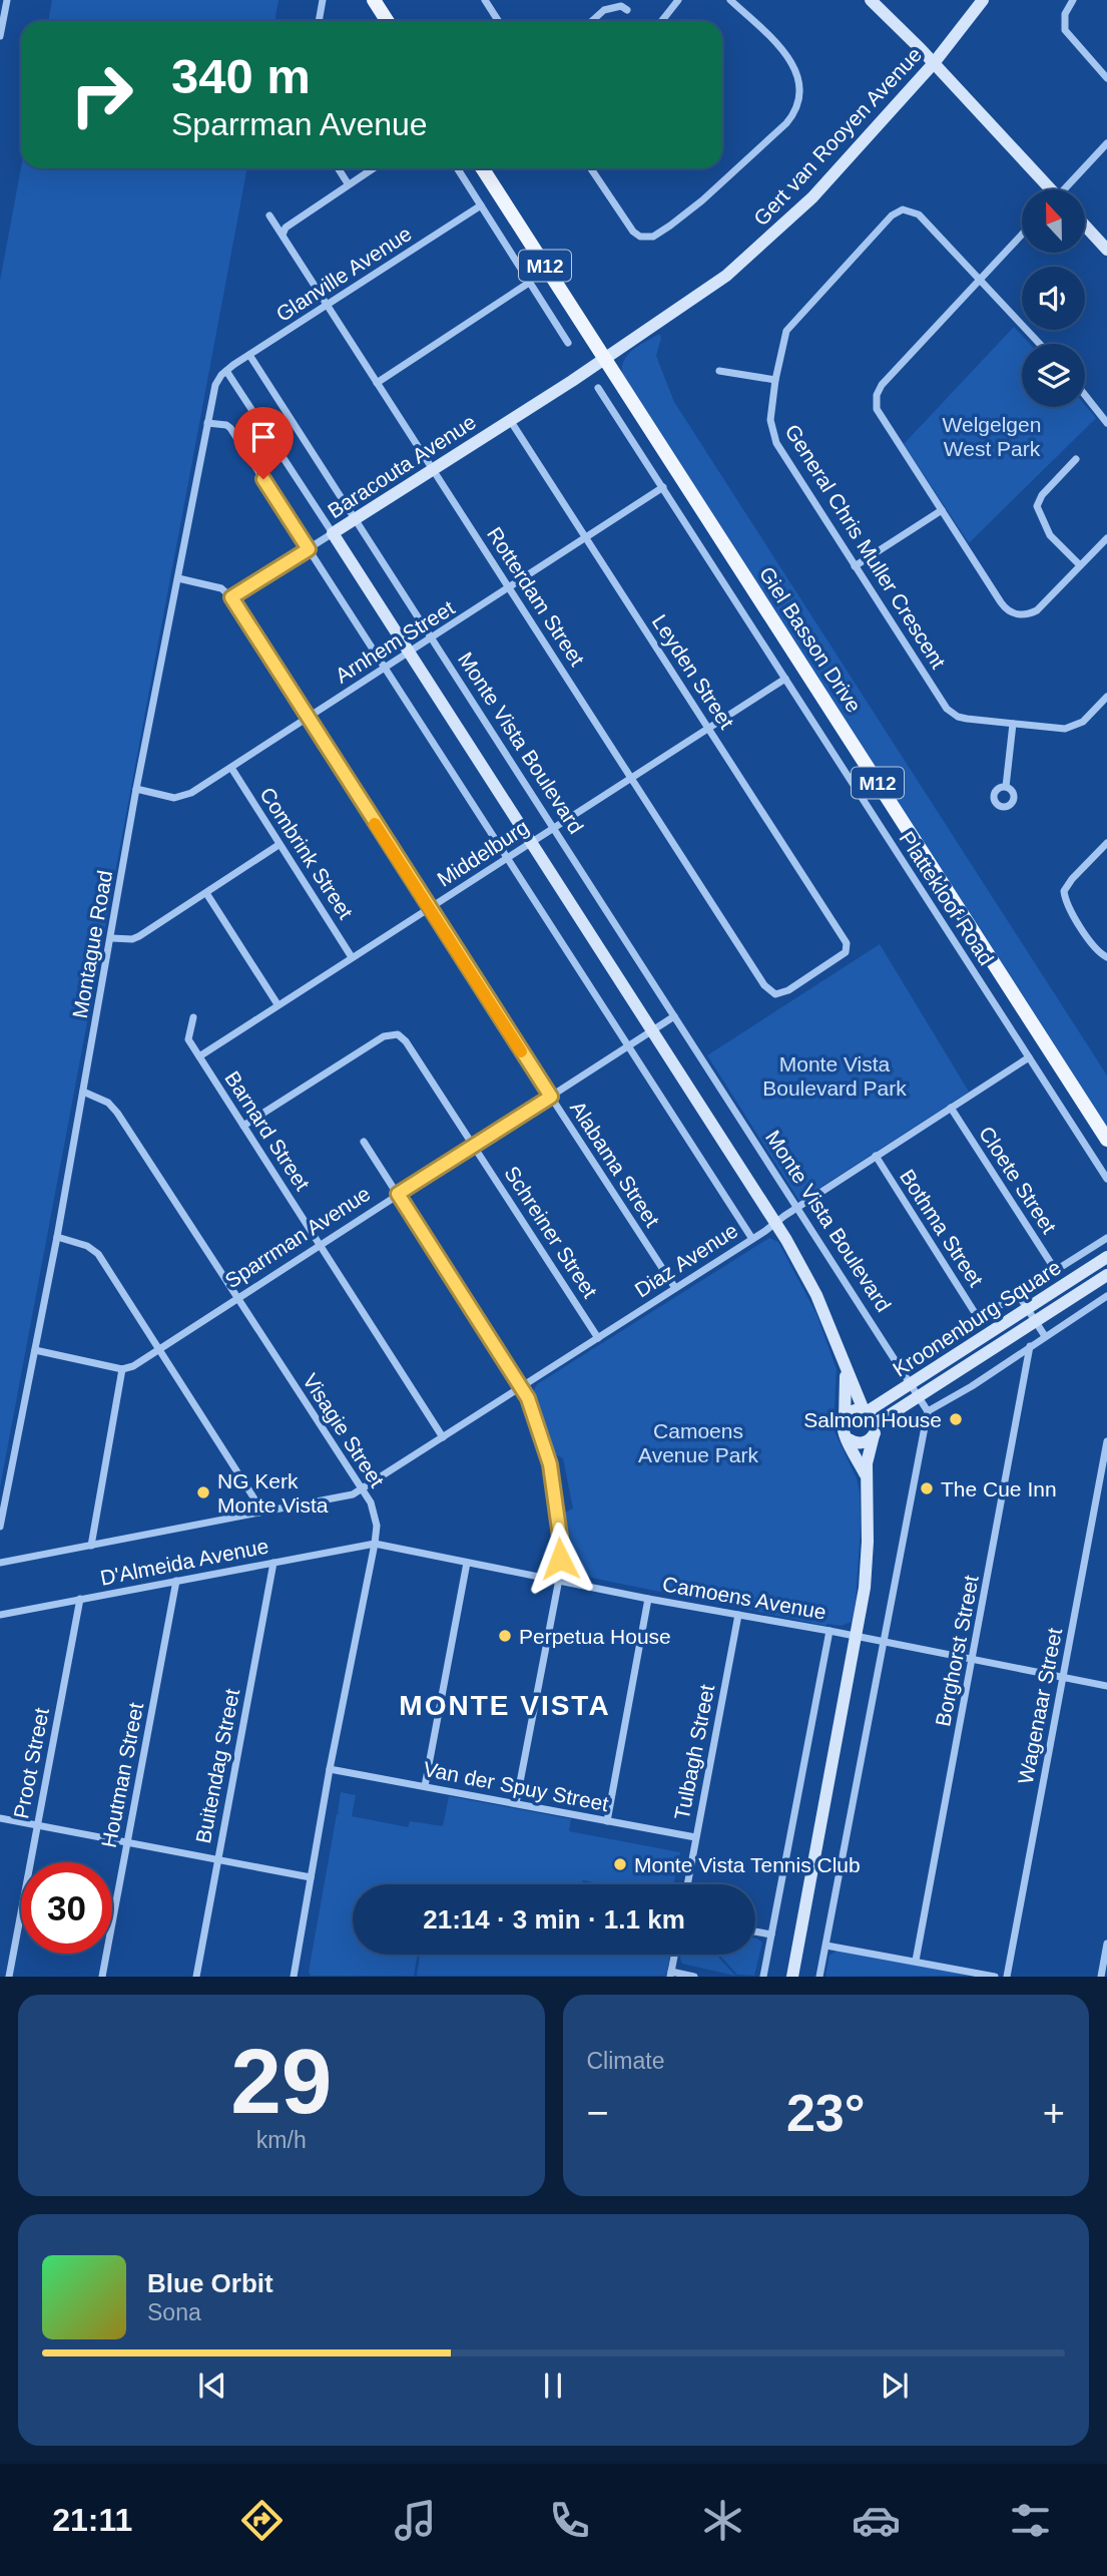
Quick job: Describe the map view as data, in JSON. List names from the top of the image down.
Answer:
{
  "streets": {
    "main road": [
      "Gert van Rooyen Avenue",
      "M12",
      "Baracouta Avenue",
      "Giel Basson Drive",
      "Kroonenburg Square"
    ],
    "street": [
      "Glanville Avenue",
      "General Chris Muller Crescent",
      "Rotterdam Street",
      "Arnhem Street",
      "Leyden Street",
      "Monte Vista Boulevard",
      "Combrink Street",
      "Middelburg",
      "Plattekloof Road",
      "Montague Road",
      "Barnard Street",
      "Alabama Street",
      "Cloete Street",
      "Bothma Street",
      "Schreiner Street",
      "Sparrman Avenue",
      "Diaz Avenue",
      "Visagie Street",
      "D'Almeida Avenue",
      "Camoens Avenue",
      "Borghorst Street",
      "Wagenaar Street",
      "Tulbagh Street",
      "Proot Street",
      "Buitendag Street",
      "Houtman Street",
      "Van der Spuy Street"
    ]
  },
  "crossings": [
    ["Gert van Rooyen Avenue", "Baracouta Avenue"],
    ["Gert van Rooyen Avenue", "Giel Basson Drive"],
    ["Glanville Avenue", "Rotterdam Street"],
    ["Glanville Avenue", "Monte Vista Boulevard"],
    ["Glanville Avenue", "Montague Road"],
    ["Baracouta Avenue", "Rotterdam Street"],
    ["Baracouta Avenue", "Giel Basson Drive"],
    ["Baracouta Avenue", "Leyden Street"],
    ["Baracouta Avenue", "Monte Vista Boulevard"],
    ["Baracouta Avenue", "Alabama Street"],
    ["Rotterdam Street", "Arnhem Street"],
    ["Rotterdam Street", "Leyden Street"],
    ["Rotterdam Street", "Middelburg"],
    ["Arnhem Street", "Leyden Street"],
    ["Arnhem Street", "Monte Vista Boulevard"],
    ["Arnhem Street", "Combrink Street"],
    ["Arnhem Street", "Plattekloof Road"],
    ["Arnhem Street", "Montague Road"],
    ["Arnhem Street", "Alabama Street"],
    ["Leyden Street", "Middelburg"],
    ["Monte Vista Boulevard", "Middelburg"],
    ["Monte Vista Boulevard", "Sparrman Avenue"],
    ["Monte Vista Boulevard", "Diaz Avenue"],
    ["Monte Vista Boulevard", "Kroonenburg Square"],
    ["Combrink Street", "Middelburg"],
    ["Middelburg", "Plattekloof Road"],
    ["Middelburg", "Barnard Street"],
    ["Middelburg", "Alabama Street"],
    ["Plattekloof Road", "Diaz Avenue"],
    ["Montague Road", "Visagie Street"],
    ["Barnard Street", "Schreiner Street"],
    ["Barnard Street", "Sparrman Avenue"],
    ["Barnard Street", "Diaz Avenue"],
    ["Alabama Street", "Sparrman Avenue"],
    ["Alabama Street", "Diaz Avenue"],
    ["Cloete Street", "Diaz Avenue"],
    ["Cloete Street", "Kroonenburg Square"],
    ["Bothma Street", "Diaz Avenue"],
    ["Bothma Street", "Kroonenburg Square"],
    ["Schreiner Street", "Sparrman Avenue"],
    ["Schreiner Street", "Diaz Avenue"],
    ["Sparrman Avenue", "Visagie Street"],
    ["Diaz Avenue", "Visagie Street"],
    ["Diaz Avenue", "D'Almeida Avenue"],
    ["Visagie Street", "D'Almeida Avenue"],
    ["Visagie Street", "Camoens Avenue"],
    ["Visagie Street", "Van der Spuy Street"],
    ["D'Almeida Avenue", "Camoens Avenue"],
    ["D'Almeida Avenue", "Proot Street"],
    ["D'Almeida Avenue", "Buitendag Street"],
    ["D'Almeida Avenue", "Houtman Street"],
    ["Camoens Avenue", "Borghorst Street"],
    ["Camoens Avenue", "Wagenaar Street"],
    ["Camoens Avenue", "Tulbagh Street"],
    ["Tulbagh Street", "Van der Spuy Street"]
  ],
  "districts": ["MONTE VISTA"],
  "parks": ["Welgelgen West Park", "Monte Vista Boulevard Park", "Camoens Avenue Park"],
  "places": [
    "Salmon House",
    "The Cue Inn",
    "NG Kerk Monte Vista",
    "Perpetua House",
    "Monte Vista Tennis Club"
  ],
  "north": "top",
  "page": {
    "turn": ["340 m", "Sparrman Avenue"],
    "limit": "30",
    "trip": "21:14 · 3 min · 1.1 km",
    "tile": [
      ["29", "km/h"],
      "Climate"
    ],
    "heat": ["−", "23°", "+"],
    "song": ["Blue Orbit", "Sona"],
    "tabs": "21:11"
  }
}
